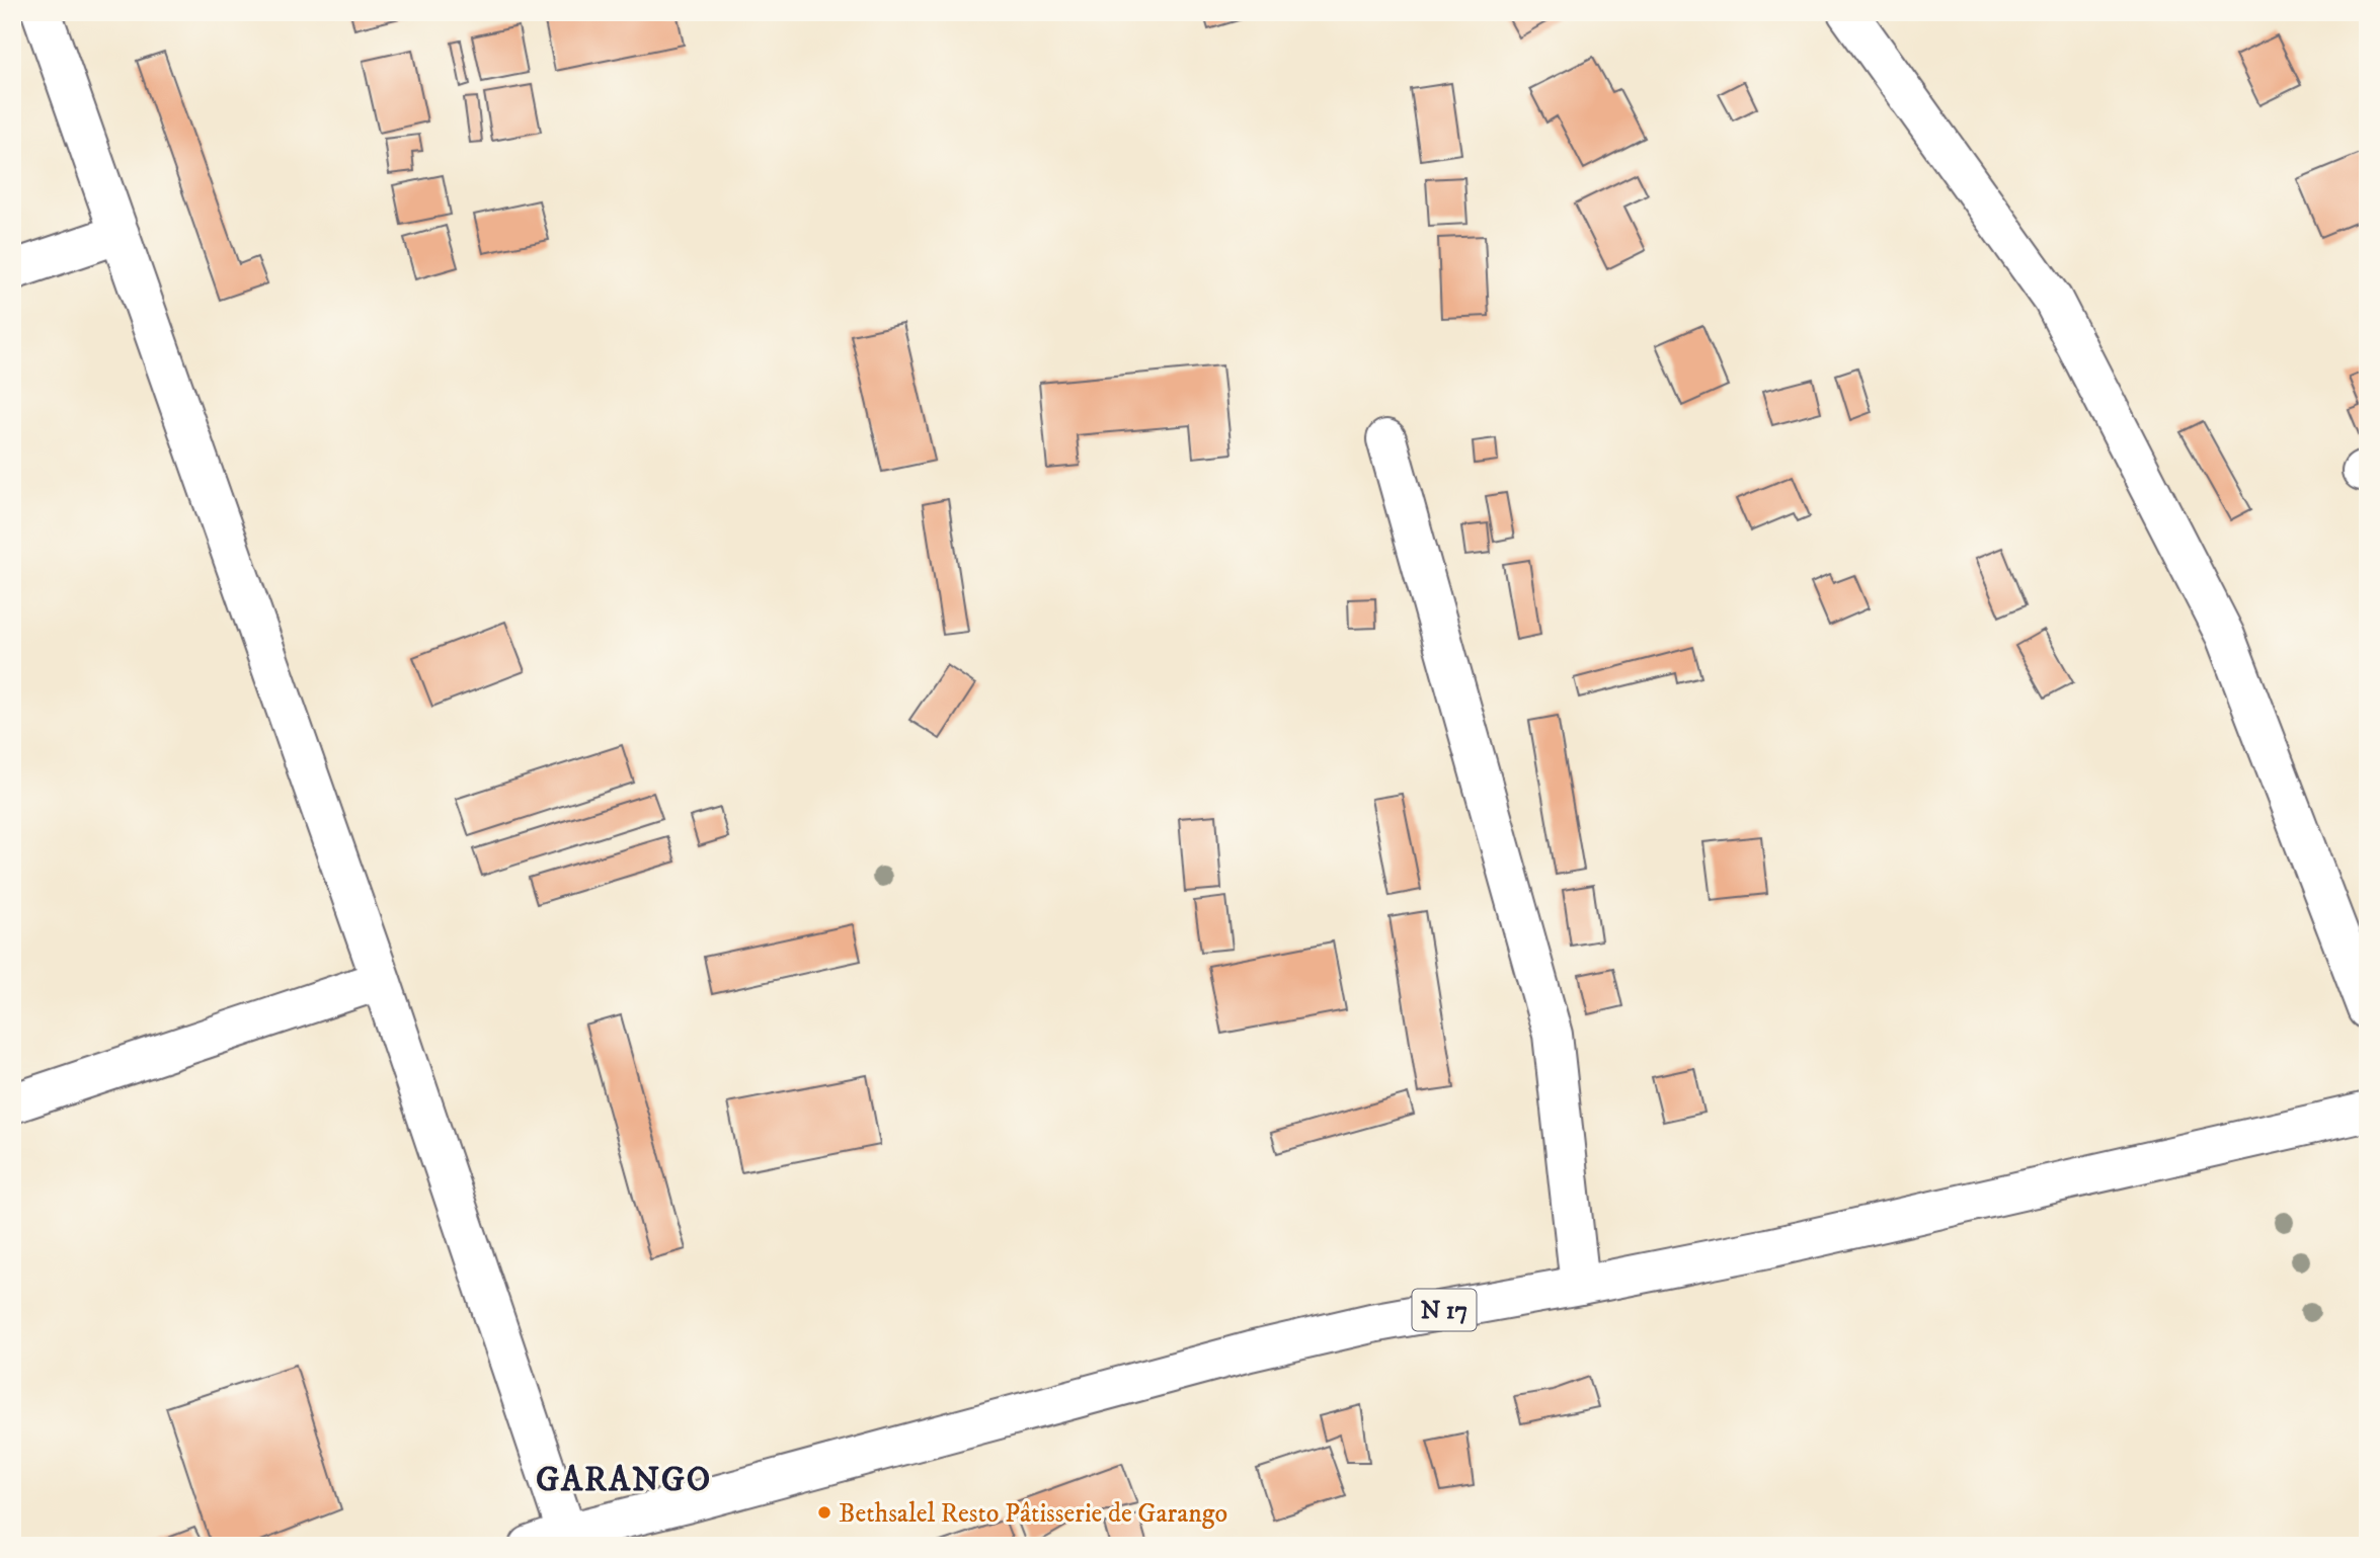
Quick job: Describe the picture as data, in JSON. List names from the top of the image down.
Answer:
{
  "streets": {
    "street": ["N 17"]
  },
  "districts": ["GARANGO"],
  "places": ["Bethsalel Resto Pâtisserie de Garango"]
}
